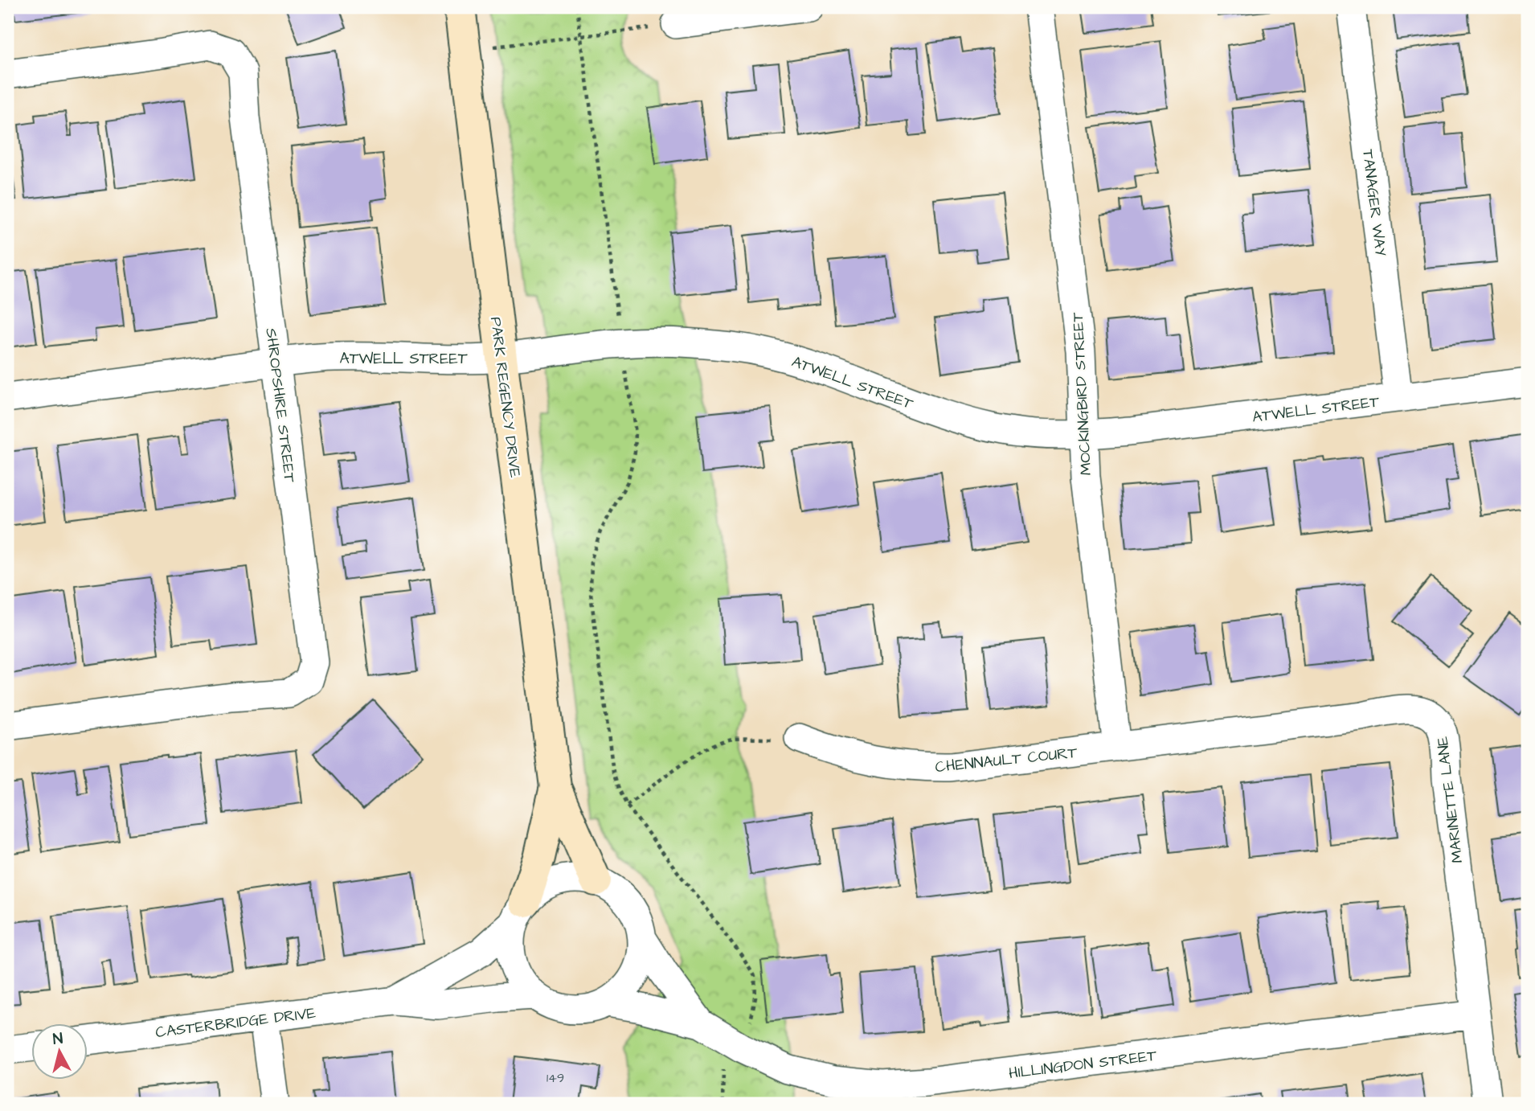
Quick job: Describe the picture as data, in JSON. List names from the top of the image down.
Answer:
{
  "streets": {
    "street": [
      "TANAGER WAY",
      "ATWELL STREET",
      "MOCKINGBIRD STREET",
      "PARK REGENCY DRIVE",
      "SHROPSHIRE STREET",
      "CHENNAULT COURT",
      "MARINETTE LANE",
      "CASTERBRIDGE DRIVE",
      "HILLINGDON STREET"
    ]
  },
  "crossings": [
    ["TANAGER WAY", "ATWELL STREET"],
    ["ATWELL STREET", "MOCKINGBIRD STREET"],
    ["ATWELL STREET", "PARK REGENCY DRIVE"],
    ["ATWELL STREET", "SHROPSHIRE STREET"],
    ["MOCKINGBIRD STREET", "CHENNAULT COURT"],
    ["MOCKINGBIRD STREET", "MARINETTE LANE"],
    ["PARK REGENCY DRIVE", "CASTERBRIDGE DRIVE"],
    ["PARK REGENCY DRIVE", "HILLINGDON STREET"],
    ["CHENNAULT COURT", "MARINETTE LANE"],
    ["MARINETTE LANE", "HILLINGDON STREET"],
    ["CASTERBRIDGE DRIVE", "HILLINGDON STREET"]
  ],
  "house_numbers": ["149"],
  "north": "top"
}
